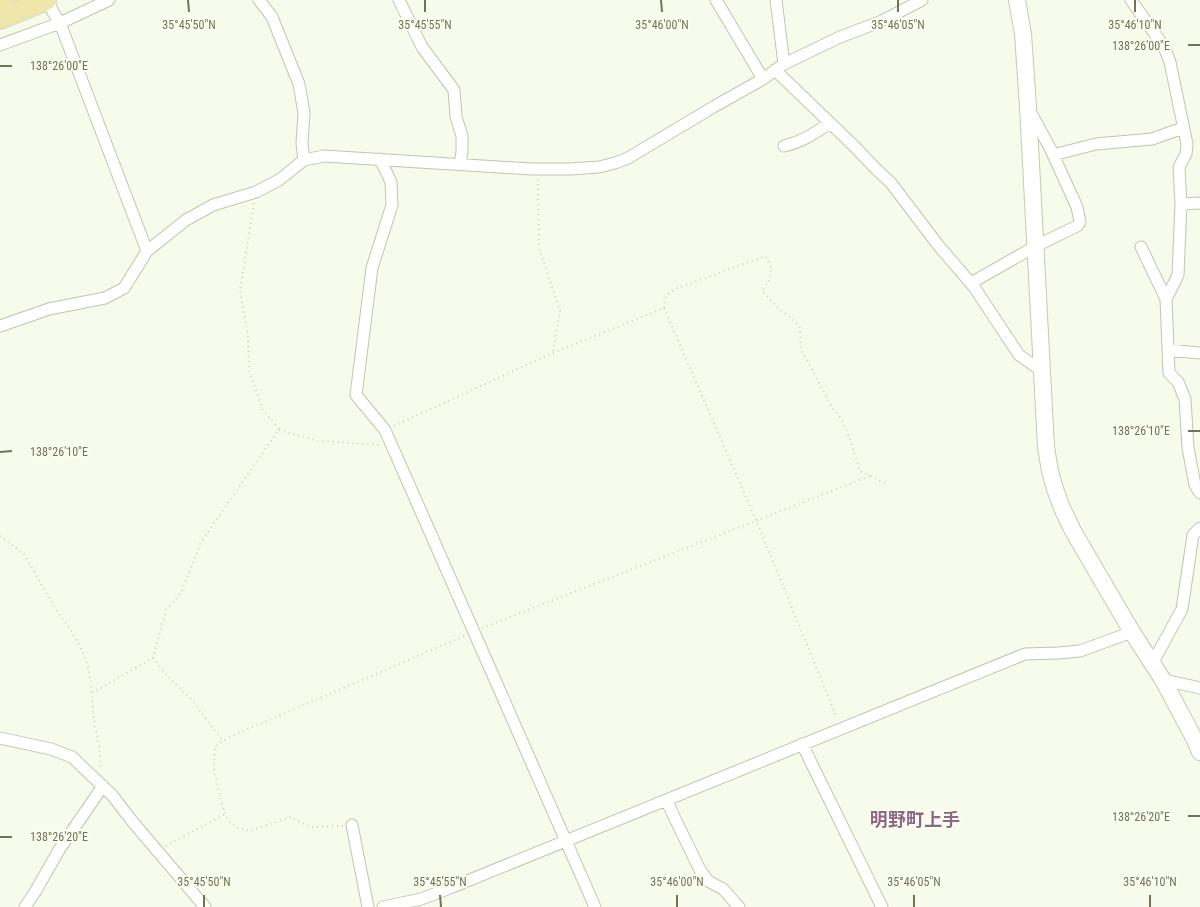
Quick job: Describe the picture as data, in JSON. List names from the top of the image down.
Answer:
{
  "districts": ["明野町上手"],
  "coordinates": [
    "35°45'50\"N",
    "35°45'55\"N",
    "35°46'00\"N",
    "35°46'05\"N",
    "35°46'10\"N",
    "138°26'00\"E",
    "138°26'10\"E",
    "138°26'20\"E"
  ]
}
